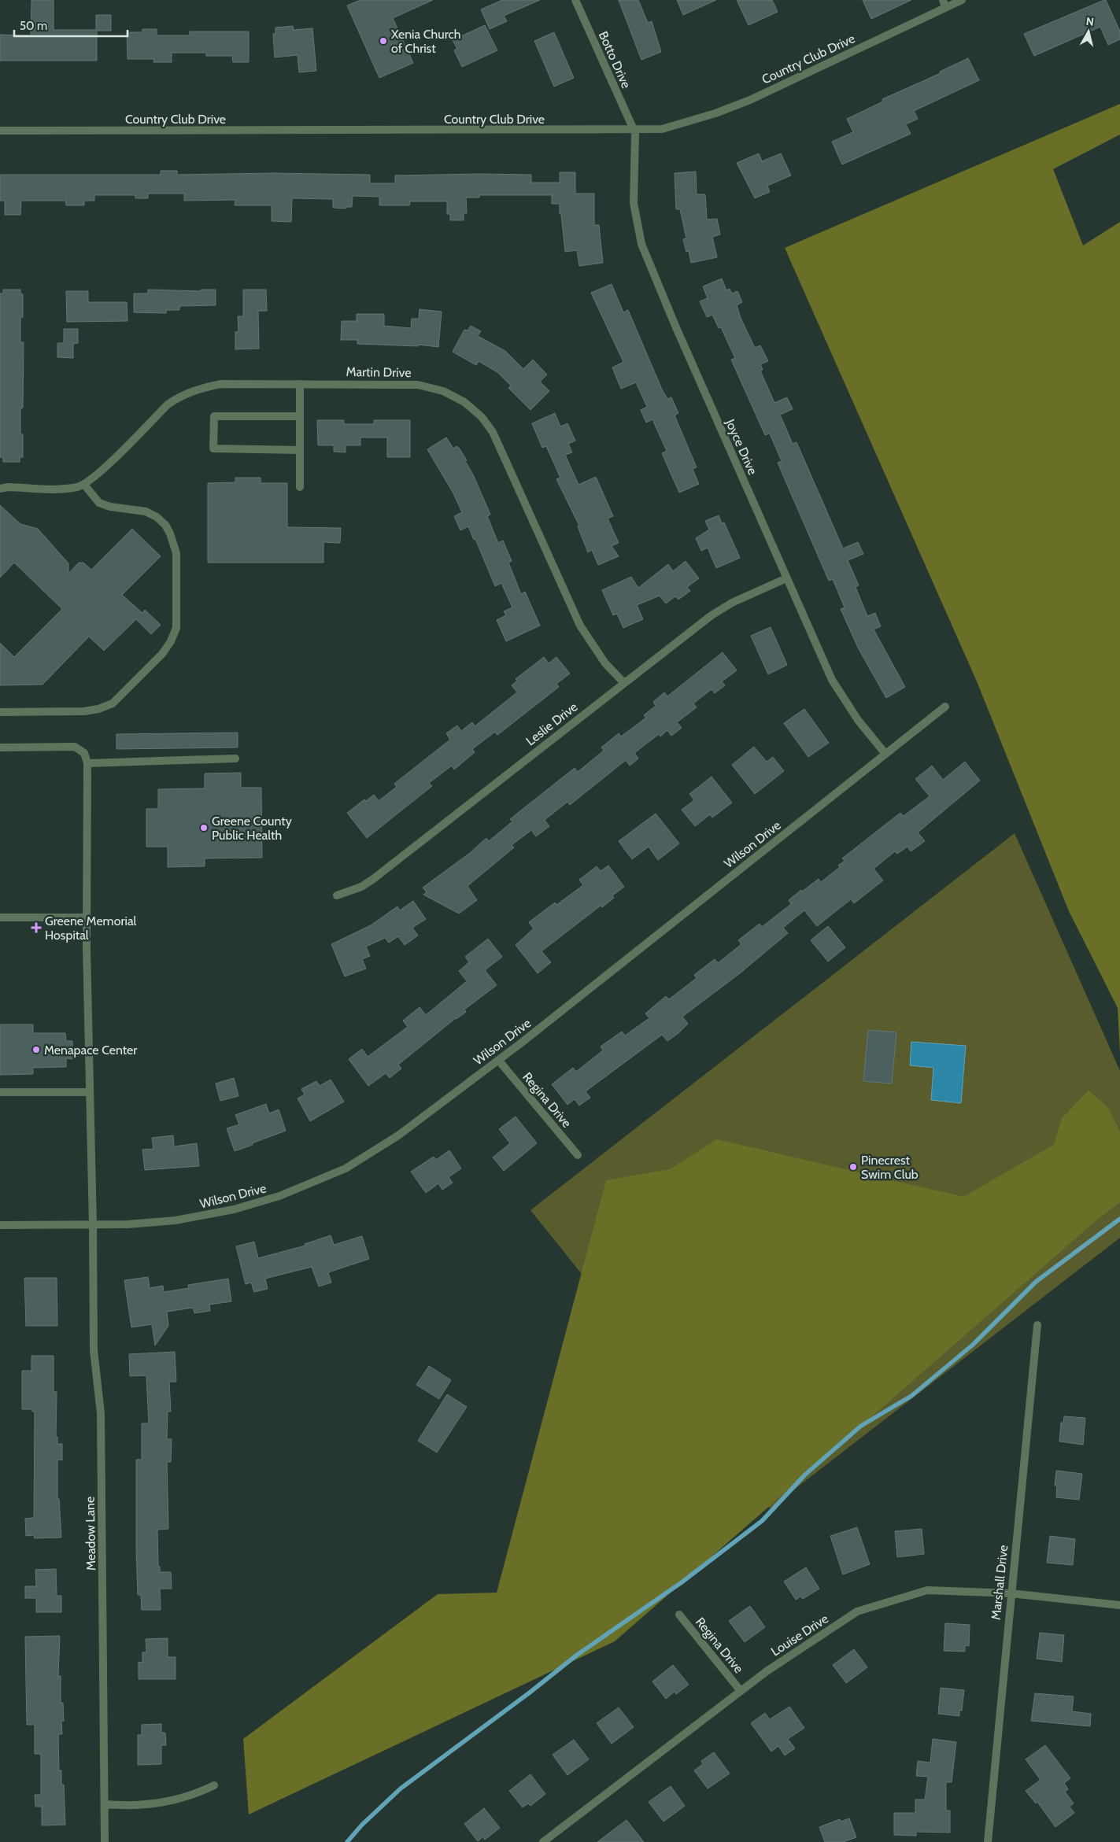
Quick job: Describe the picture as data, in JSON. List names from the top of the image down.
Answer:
{
  "streets": {
    "street": [
      "Country Club Drive",
      "Botto Drive",
      "Martin Drive",
      "Joyce Drive",
      "Leslie Drive",
      "Wilson Drive",
      "Regina Drive",
      "Meadow Lane",
      "Marshall Drive",
      "Louise Drive"
    ]
  },
  "crossings": [
    ["Country Club Drive", "Botto Drive"],
    ["Country Club Drive", "Joyce Drive"],
    ["Botto Drive", "Joyce Drive"],
    ["Martin Drive", "Leslie Drive"],
    ["Joyce Drive", "Leslie Drive"],
    ["Joyce Drive", "Wilson Drive"],
    ["Wilson Drive", "Regina Drive"],
    ["Wilson Drive", "Meadow Lane"],
    ["Regina Drive", "Louise Drive"],
    ["Marshall Drive", "Louise Drive"]
  ],
  "places": {
    "other": [
      "Xenia Church of Christ",
      "Greene County Public Health",
      "Menapace Center",
      "Pinecrest Swim Club"
    ],
    "health": ["Greene Memorial Hospital"]
  },
  "scale_bar": "50 m",
  "north": "top"
}
